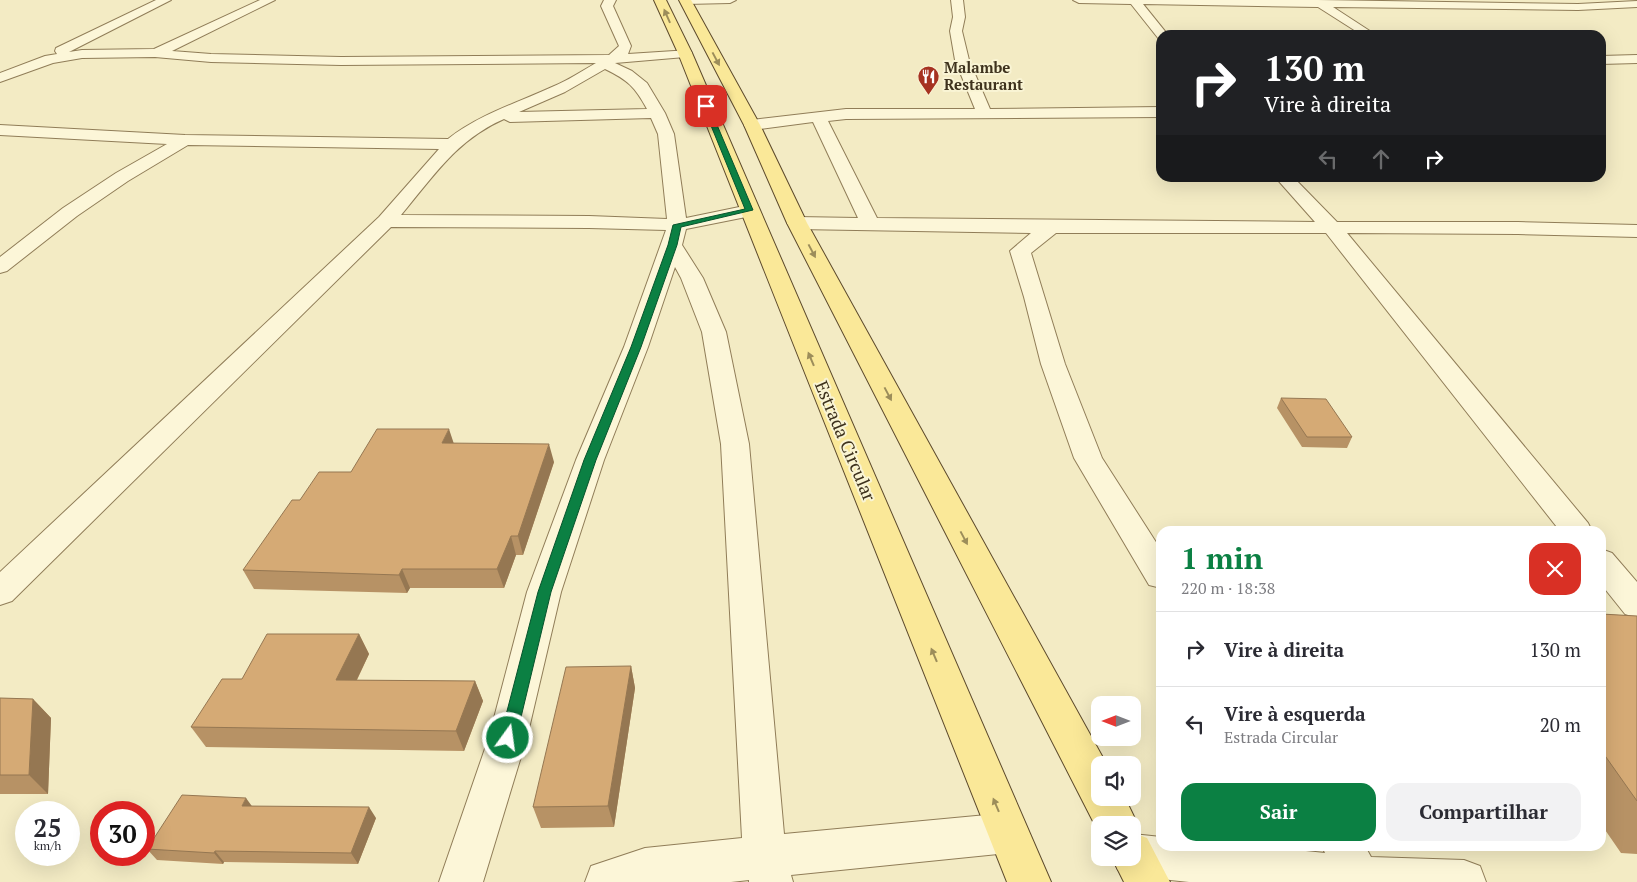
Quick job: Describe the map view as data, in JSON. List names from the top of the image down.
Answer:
{
  "streets": {
    "main road": ["Estrada Circular"]
  },
  "places": {
    "restaurant": ["Malambe Restaurant"]
  },
  "north": "left",
  "page": {
    "turn": ["130 m", "Vire à direita"],
    "heading": ["1 min", "220 m · 18:38"],
    "list": [
      {
        "name": "Vire à direita",
        "value": "130 m"
      },
      {
        "name": "Vire à esquerda",
        "note": "Estrada Circular",
        "value": "20 m"
      }
    ],
    "buttons": ["Sair", "Compartilhar"],
    "speed": "25 km/h",
    "limit": "30"
  }
}
